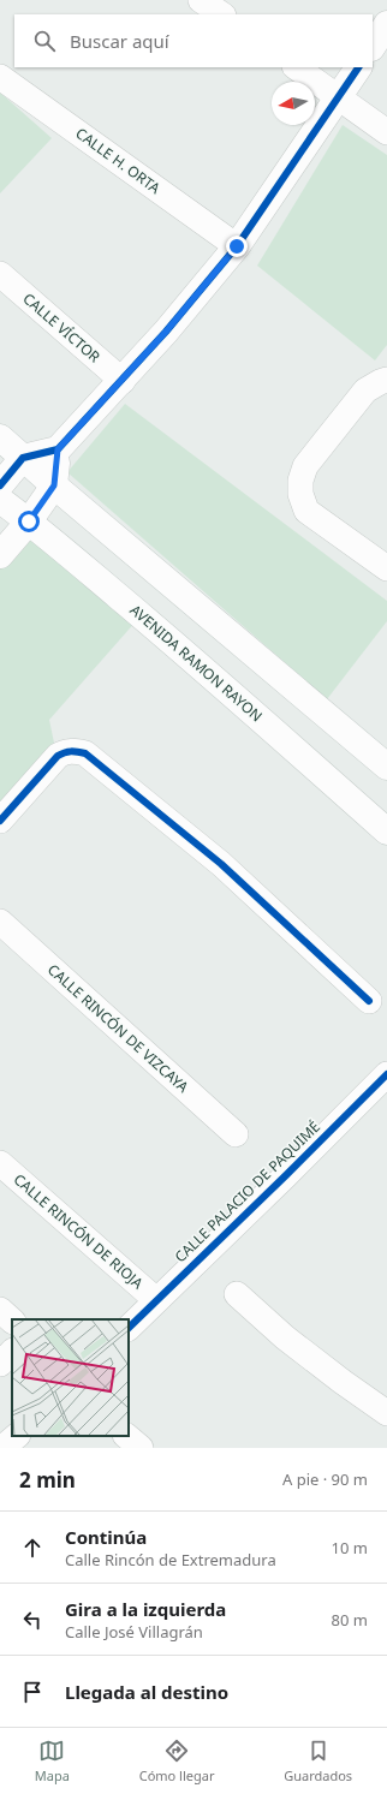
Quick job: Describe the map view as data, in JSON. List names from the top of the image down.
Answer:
{
  "streets": {
    "main road": ["AVENIDA RAMON RAYON"],
    "street": [
      "CALLE H. ORTA",
      "CALLE VÍCTOR",
      "CALLE RINCÓN DE VIZCAYA",
      "CALLE PALACIO DE PAQUIMÉ",
      "CALLE RINCÓN DE RIOJA"
    ]
  },
  "crossings": [
    ["CALLE PALACIO DE PAQUIMÉ", "CALLE RINCÓN DE RIOJA"]
  ],
  "north": "left",
  "page": {
    "search": "Buscar aquí",
    "heading": ["2 min", "A pie · 90 m"],
    "list": [
      ["Continúa", "Calle Rincón de Extremadura", "10 m"],
      ["Gira a la izquierda", "Calle José Villagrán", "80 m"],
      "Llegada al destino"
    ],
    "nav": ["Mapa", "Cómo llegar", "Guardados"]
  }
}
